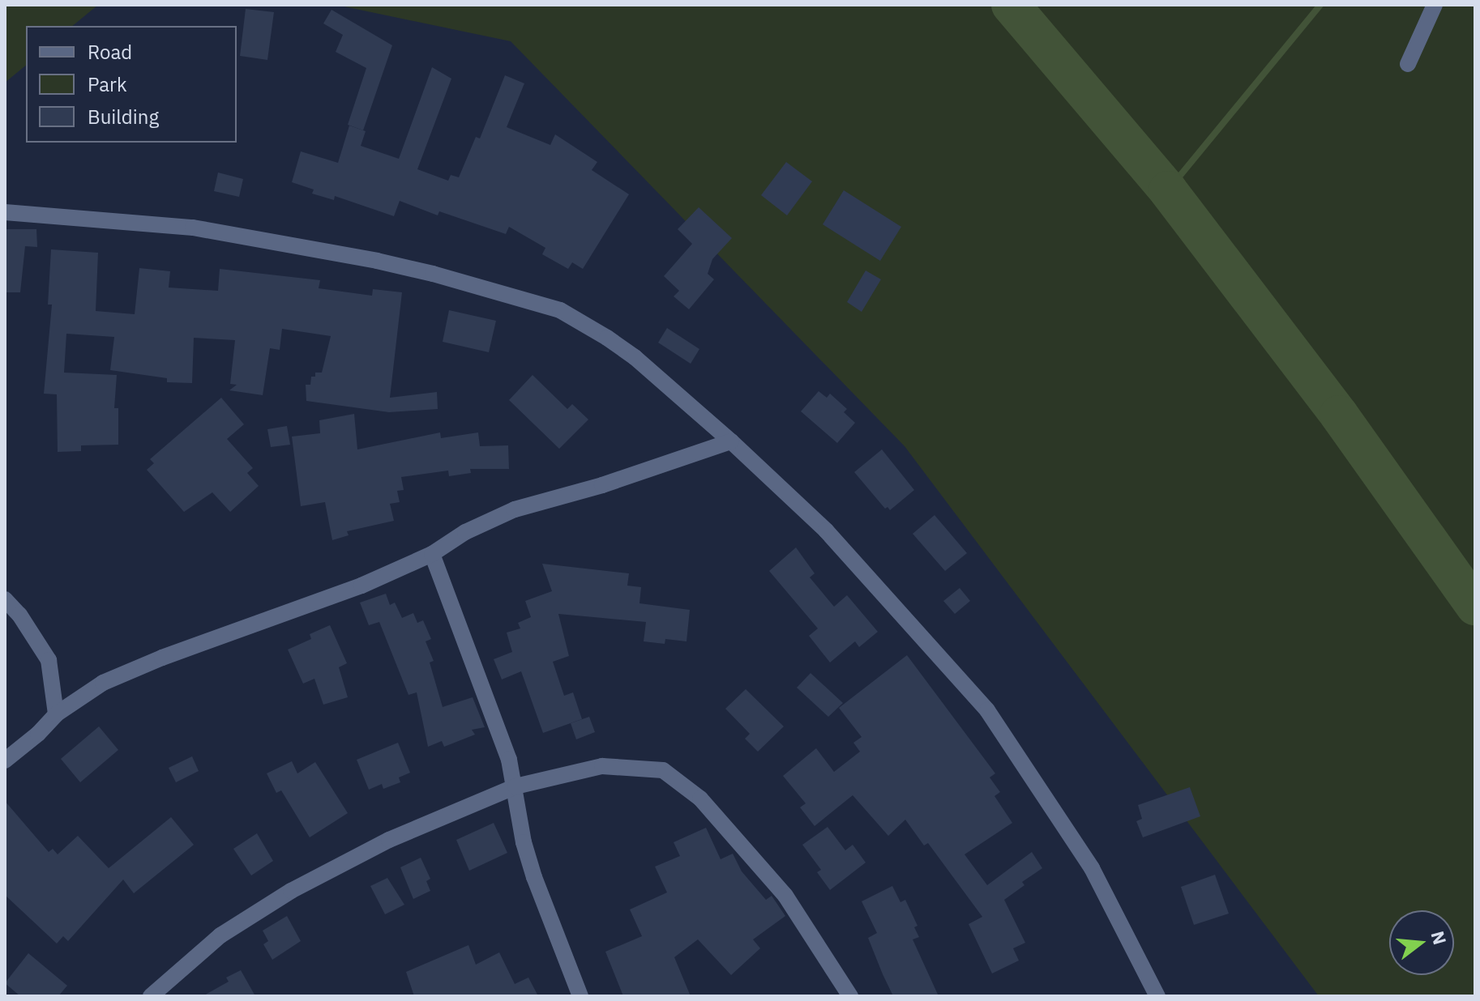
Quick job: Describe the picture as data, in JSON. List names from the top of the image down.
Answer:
{
  "legend": ["Road", "Park", "Building"],
  "north": "right"
}
